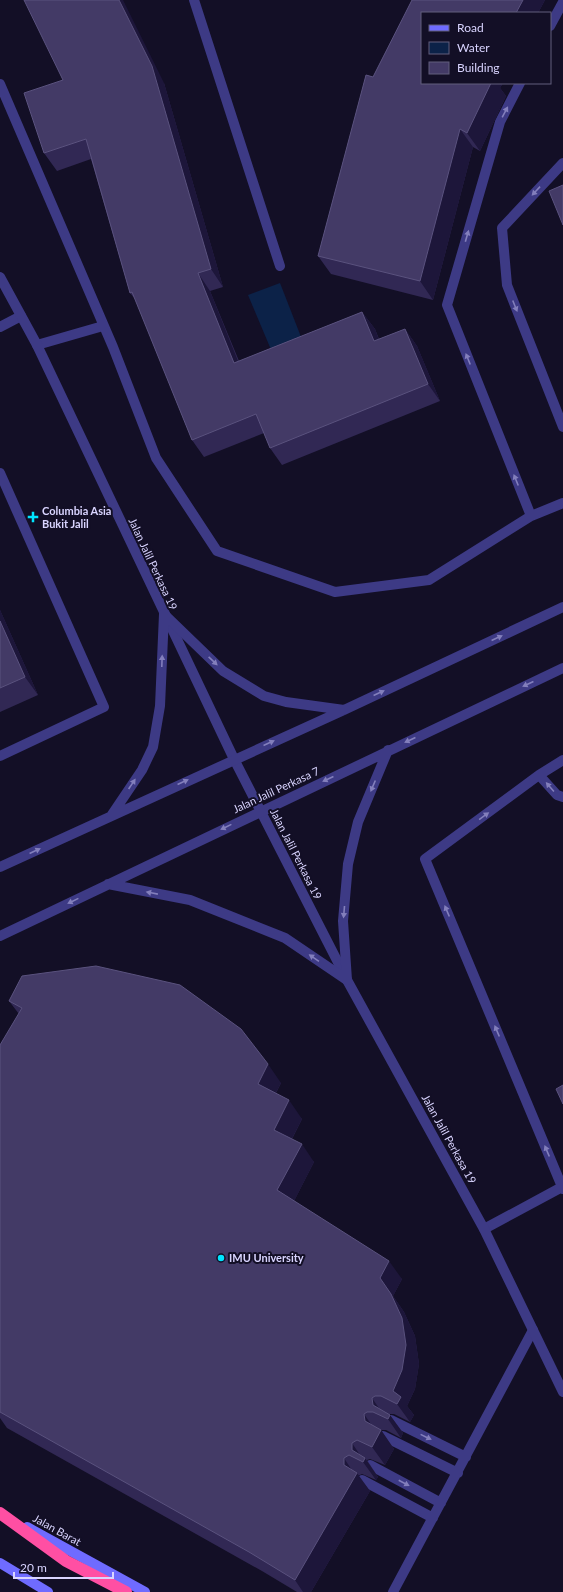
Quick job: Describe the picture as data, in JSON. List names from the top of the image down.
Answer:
{
  "streets": {
    "main road": ["Jalan Barat"],
    "street": ["Jalan Jalil Perkasa 19", "Jalan Jalil Perkasa 7"]
  },
  "crossings": [
    ["Jalan Jalil Perkasa 19", "Jalan Jalil Perkasa 7"]
  ],
  "places": {
    "health": ["Columbia Asia Bukit Jalil"],
    "other": ["IMU University"]
  },
  "legend": ["Road", "Water", "Building"],
  "scale_bar": "20 m"
}
